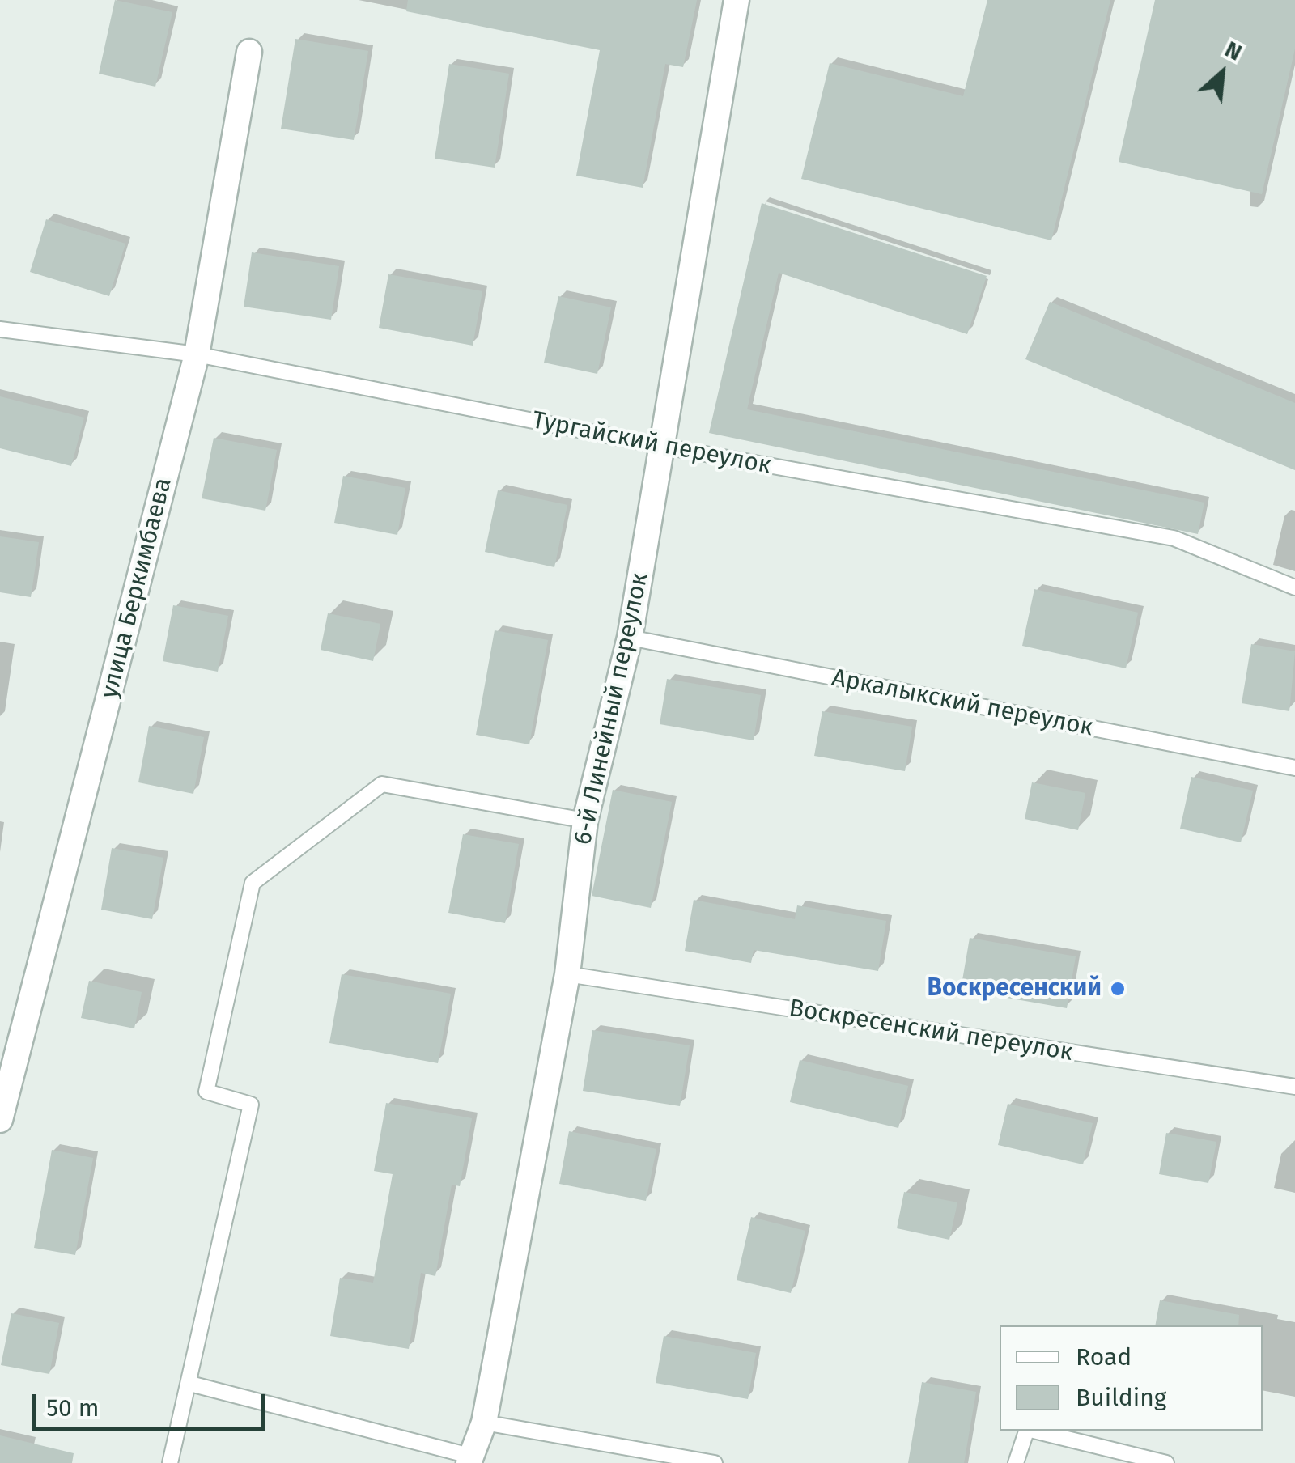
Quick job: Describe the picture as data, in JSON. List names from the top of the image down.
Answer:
{
  "streets": {
    "street": ["улица Беркимбаева", "6-й Линейный переулок"],
    "lane": ["Тургайский переулок", "Аркалыкский переулок", "Воскресенский переулок"]
  },
  "crossings": [
    ["Тургайский переулок", "улица Беркимбаева"],
    ["Тургайский переулок", "6-й Линейный переулок"],
    ["Аркалыкский переулок", "6-й Линейный переулок"],
    ["6-й Линейный переулок", "Воскресенский переулок"]
  ],
  "places": ["Воскресенский"],
  "legend": ["Road", "Building"],
  "scale_bar": "50 m",
  "north": "top right"
}
